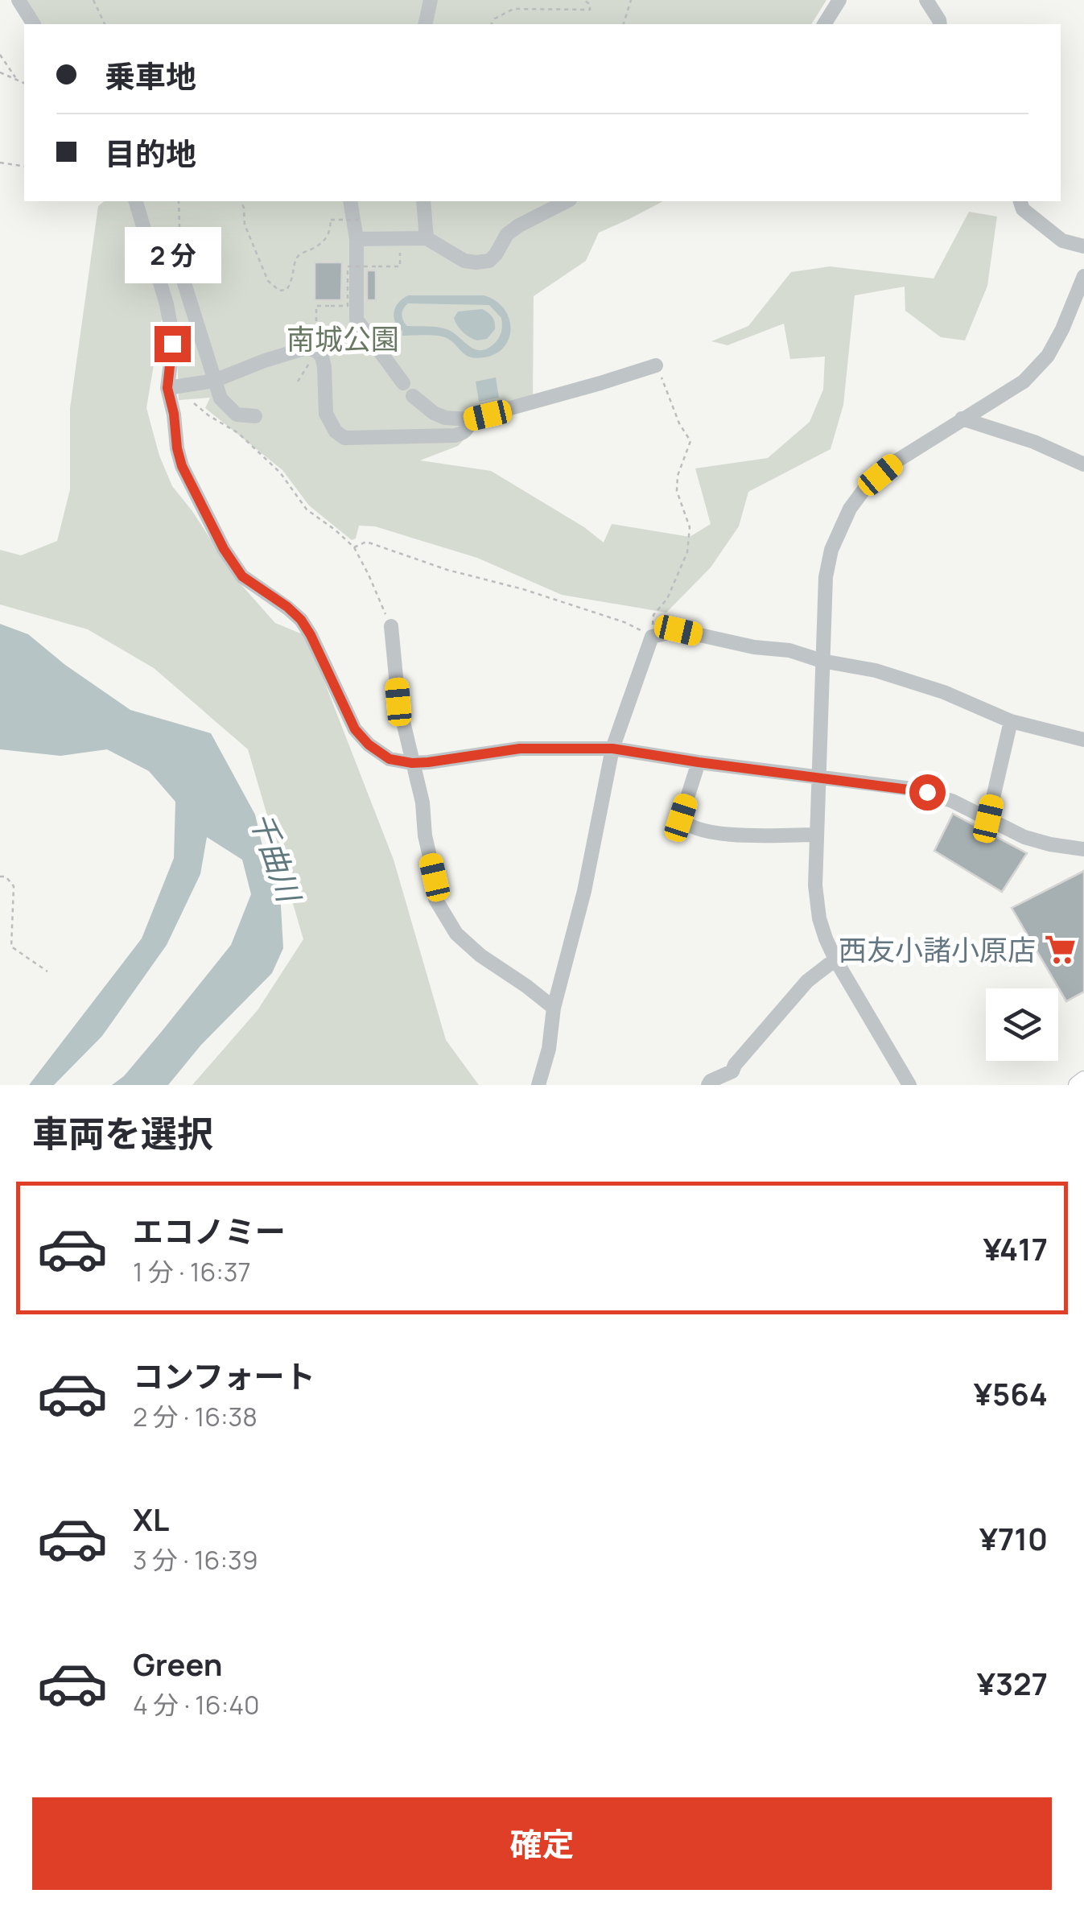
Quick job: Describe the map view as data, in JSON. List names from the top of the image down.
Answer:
{
  "water": ["千曲川"],
  "parks": ["南城公園"],
  "places": {
    "supermarket": ["西友小諸小原店"]
  },
  "page": {
    "banner": ["乗車地", "目的地"],
    "bubble": "2 分",
    "heading": "車両を選択",
    "list": [
      {
        "name": "エコノミー",
        "note": "1 分 · 16:37",
        "value": "¥417"
      },
      {
        "name": "コンフォート",
        "note": "2 分 · 16:38",
        "value": "¥564"
      },
      {
        "name": "XL",
        "note": "3 分 · 16:39",
        "value": "¥710"
      },
      {
        "name": "Green",
        "note": "4 分 · 16:40",
        "value": "¥327"
      }
    ],
    "buttons": "確定"
  }
}
